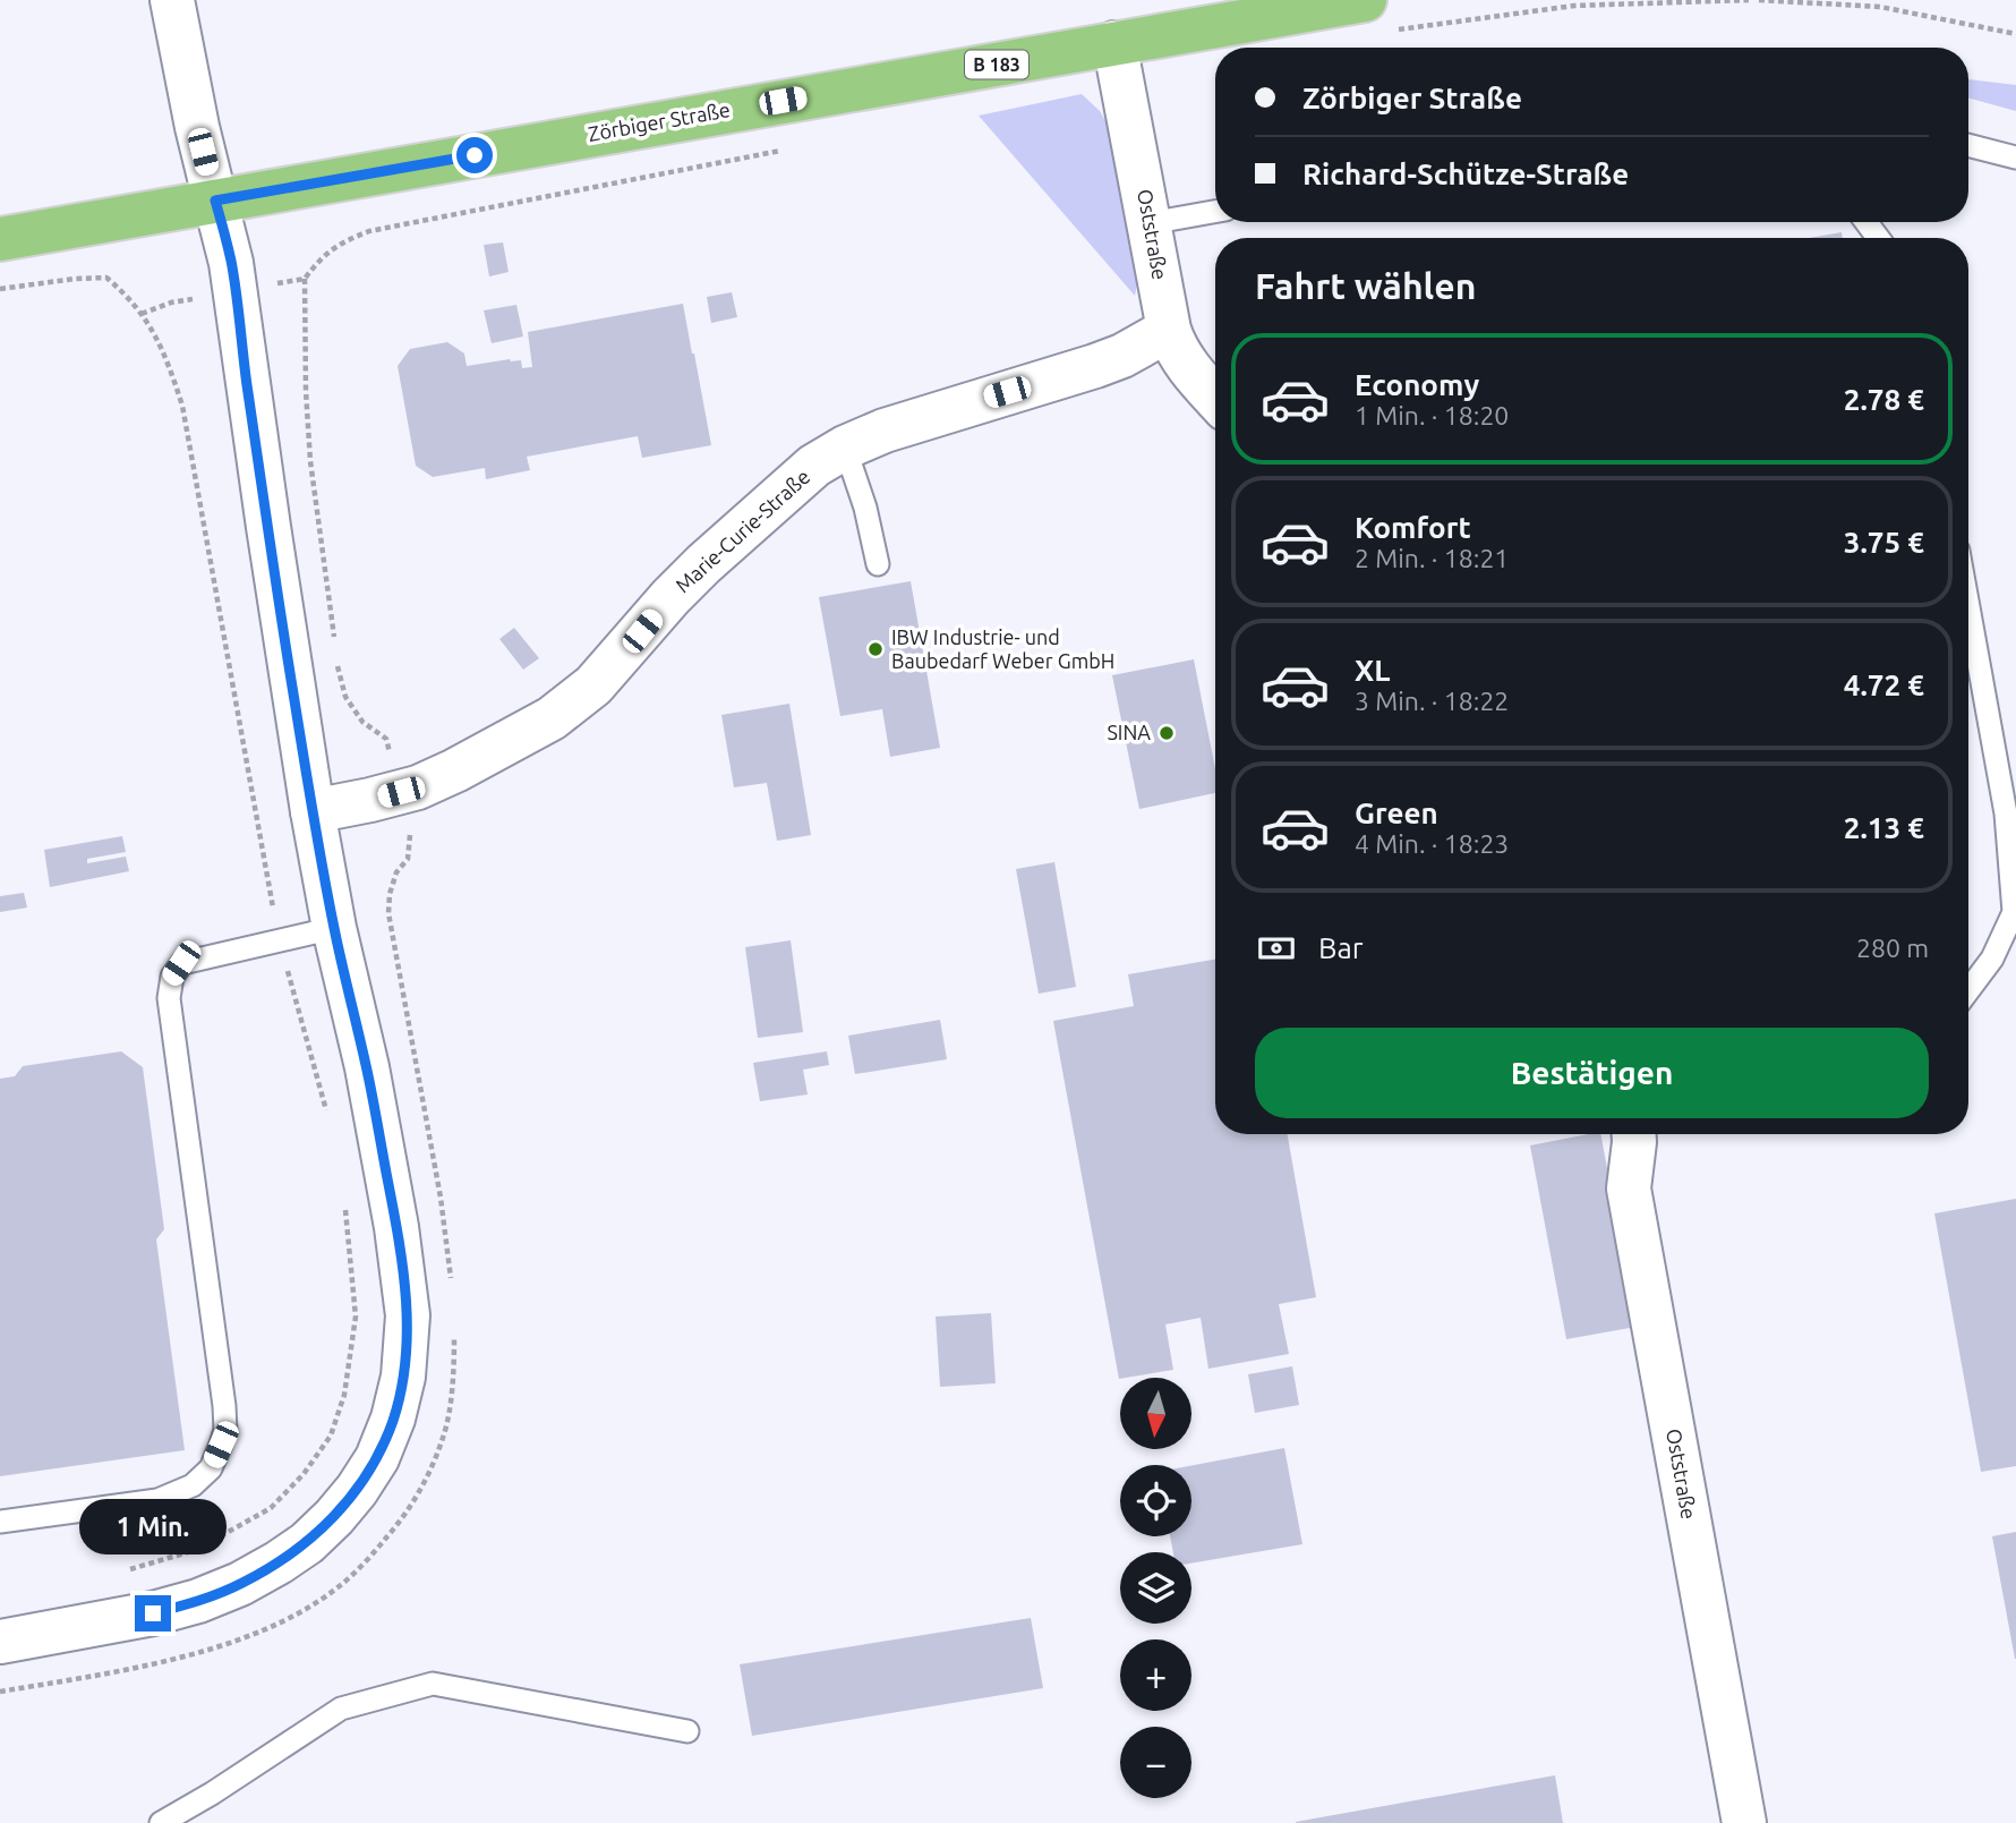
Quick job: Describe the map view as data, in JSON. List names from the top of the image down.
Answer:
{
  "streets": {
    "main road": ["B 183", "Zörbiger Straße"],
    "street": ["Oststraße", "Marie-Curie-Straße"]
  },
  "crossings": [
    ["Zörbiger Straße", "Oststraße"],
    ["Oststraße", "Marie-Curie-Straße"]
  ],
  "places": ["IBW Industrie- und Baubedarf Weber GmbH", "SINA"],
  "north": "bottom",
  "page": {
    "banner": ["Zörbiger Straße", "Richard-Schütze-Straße"],
    "heading": "Fahrt wählen",
    "list": [
      {
        "name": "Economy",
        "note": "1 Min. · 18:20",
        "value": "2.78 €"
      },
      {
        "name": "Komfort",
        "note": "2 Min. · 18:21",
        "value": "3.75 €"
      },
      {
        "name": "XL",
        "note": "3 Min. · 18:22",
        "value": "4.72 €"
      },
      {
        "name": "Green",
        "note": "4 Min. · 18:23",
        "value": "2.13 €"
      }
    ],
    "pay": ["Bar", "280 m"],
    "buttons": "Bestätigen",
    "map_buttons": ["+", "−"],
    "bubble": "1 Min."
  }
}
